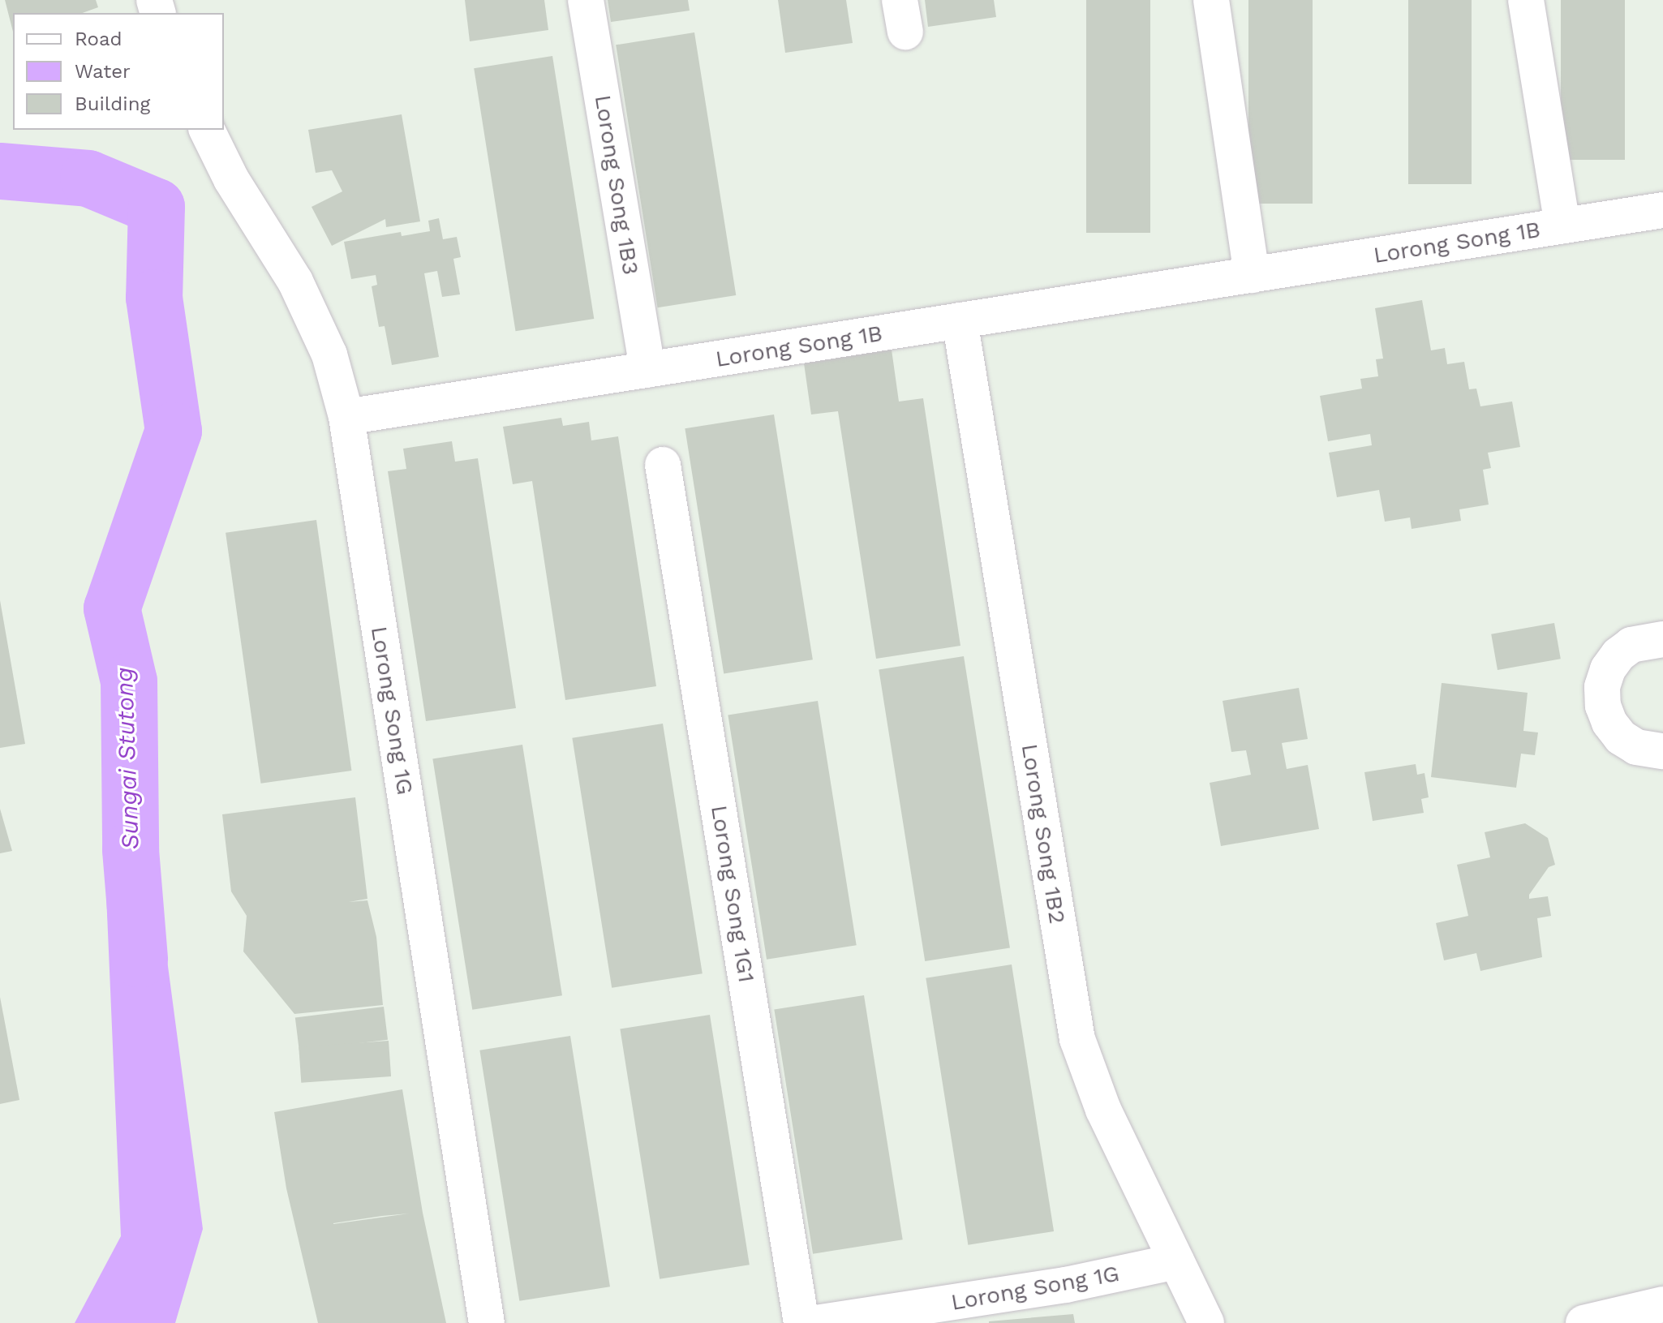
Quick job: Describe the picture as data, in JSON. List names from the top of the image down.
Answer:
{
  "streets": {
    "street": [
      "Lorong Song 1B3",
      "Lorong Song 1B",
      "Lorong Song 1G",
      "Lorong Song 1B2",
      "Lorong Song 1G1"
    ]
  },
  "crossings": [
    ["Lorong Song 1B3", "Lorong Song 1B"],
    ["Lorong Song 1B", "Lorong Song 1G"],
    ["Lorong Song 1B", "Lorong Song 1B2"],
    ["Lorong Song 1G", "Lorong Song 1B2"]
  ],
  "water": ["Sungai Stutong"],
  "legend": ["Road", "Water", "Building"]
}
